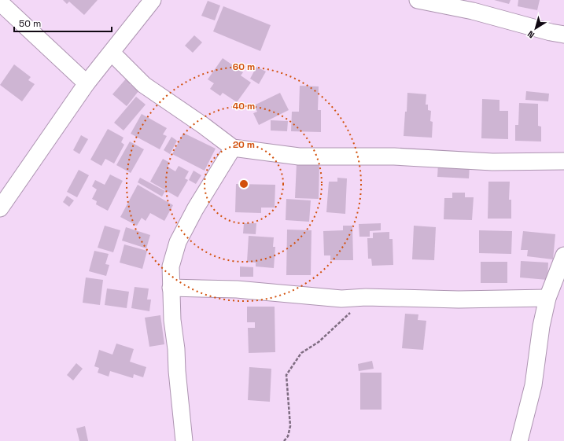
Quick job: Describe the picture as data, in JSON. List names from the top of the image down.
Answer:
{
  "scale_bar": "50 m",
  "north": "bottom left",
  "rings": ["60 m", "40 m", "20 m"]
}
